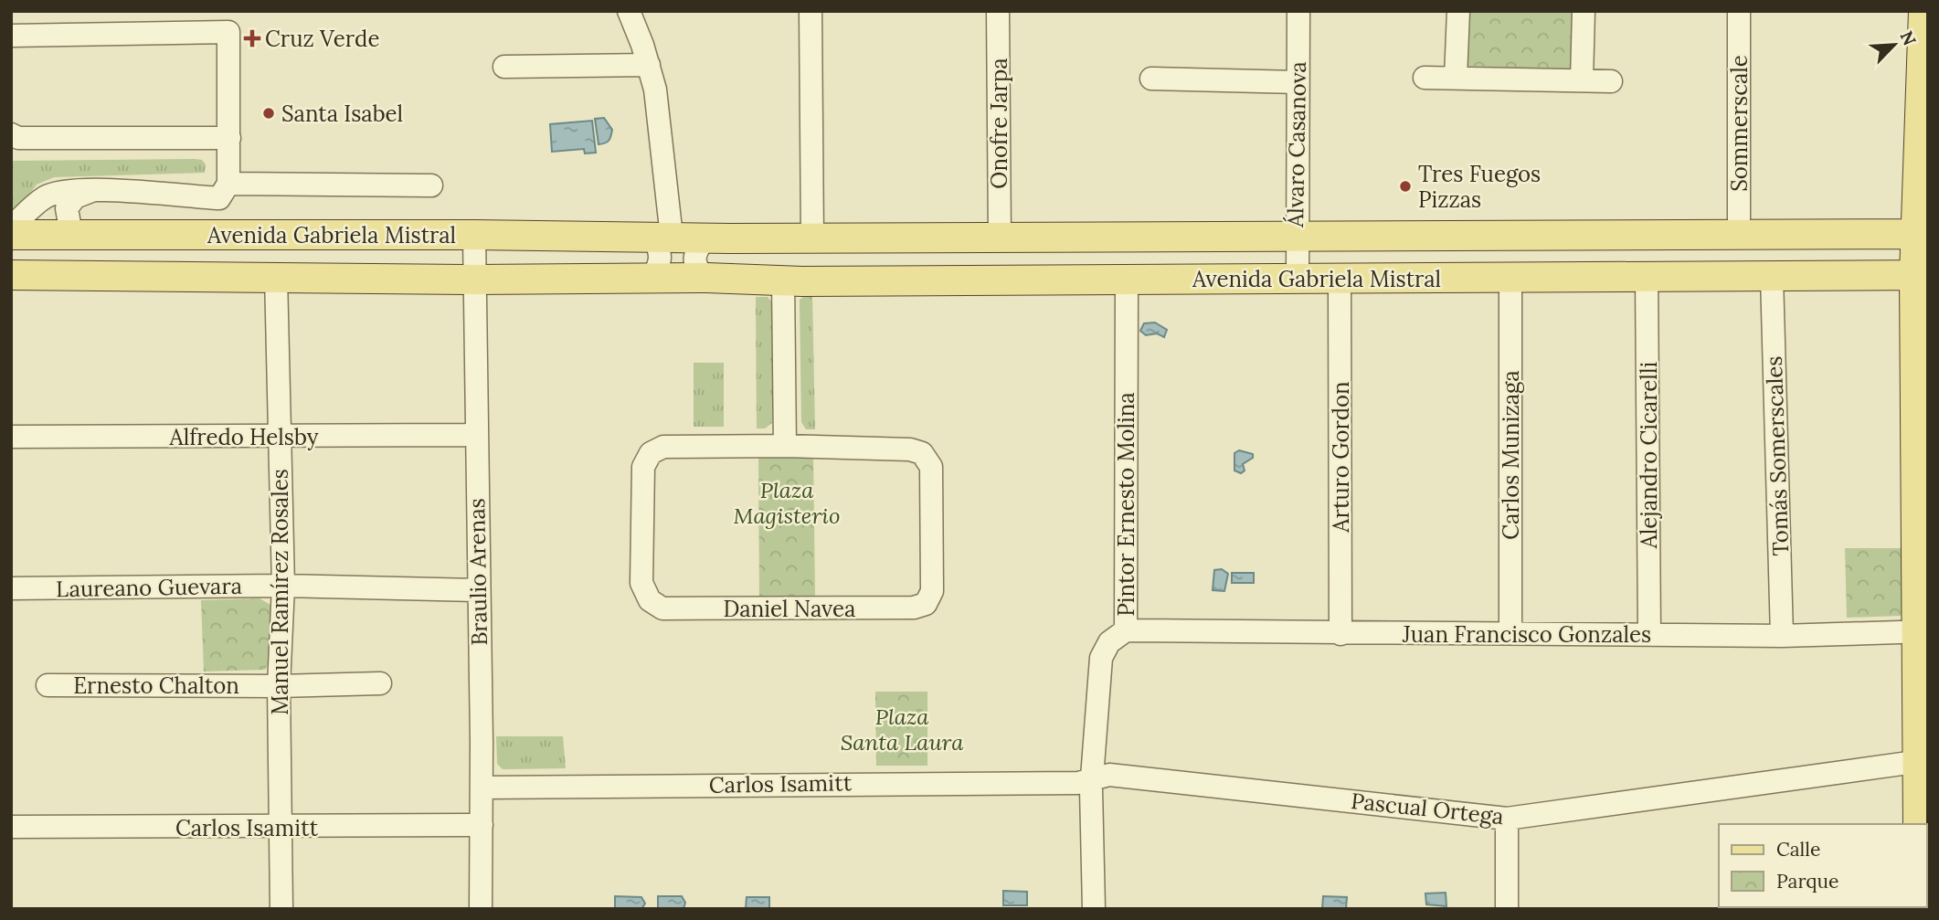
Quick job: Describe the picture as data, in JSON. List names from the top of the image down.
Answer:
{
  "streets": {
    "main road": ["Avenida Gabriela Mistral"],
    "street": [
      "Onofre Jarpa",
      "Sommerscale",
      "Álvaro Casanova",
      "Alfredo Helsby",
      "Carlos Munizaga",
      "Alejandro Cicarelli",
      "Tomás Somerscales",
      "Arturo Gordon",
      "Pintor Ernesto Molina",
      "Braulio Arenas",
      "Laureano Guevara",
      "Manuel Ramírez Rosales",
      "Daniel Navea",
      "Juan Francisco Gonzales",
      "Ernesto Chalton",
      "Carlos Isamitt",
      "Pascual Ortega"
    ]
  },
  "crossings": [
    ["Onofre Jarpa", "Avenida Gabriela Mistral"],
    ["Sommerscale", "Avenida Gabriela Mistral"],
    ["Álvaro Casanova", "Avenida Gabriela Mistral"],
    ["Avenida Gabriela Mistral", "Carlos Munizaga"],
    ["Avenida Gabriela Mistral", "Alejandro Cicarelli"],
    ["Avenida Gabriela Mistral", "Tomás Somerscales"],
    ["Avenida Gabriela Mistral", "Arturo Gordon"],
    ["Avenida Gabriela Mistral", "Pintor Ernesto Molina"],
    ["Avenida Gabriela Mistral", "Braulio Arenas"],
    ["Avenida Gabriela Mistral", "Manuel Ramírez Rosales"],
    ["Alfredo Helsby", "Braulio Arenas"],
    ["Alfredo Helsby", "Manuel Ramírez Rosales"],
    ["Carlos Munizaga", "Juan Francisco Gonzales"],
    ["Alejandro Cicarelli", "Juan Francisco Gonzales"],
    ["Tomás Somerscales", "Juan Francisco Gonzales"],
    ["Arturo Gordon", "Juan Francisco Gonzales"],
    ["Pintor Ernesto Molina", "Juan Francisco Gonzales"],
    ["Pintor Ernesto Molina", "Carlos Isamitt"],
    ["Pintor Ernesto Molina", "Pascual Ortega"],
    ["Braulio Arenas", "Laureano Guevara"],
    ["Braulio Arenas", "Carlos Isamitt"],
    ["Laureano Guevara", "Manuel Ramírez Rosales"],
    ["Manuel Ramírez Rosales", "Ernesto Chalton"],
    ["Manuel Ramírez Rosales", "Carlos Isamitt"],
    ["Carlos Isamitt", "Pascual Ortega"]
  ],
  "parks": ["Plaza Magisterio", "Plaza Santa Laura"],
  "places": {
    "health": ["Cruz Verde"],
    "other": ["Santa Isabel", "Tres Fuegos Pizzas"]
  },
  "legend": ["Calle", "Parque"],
  "north": "top right"
}
